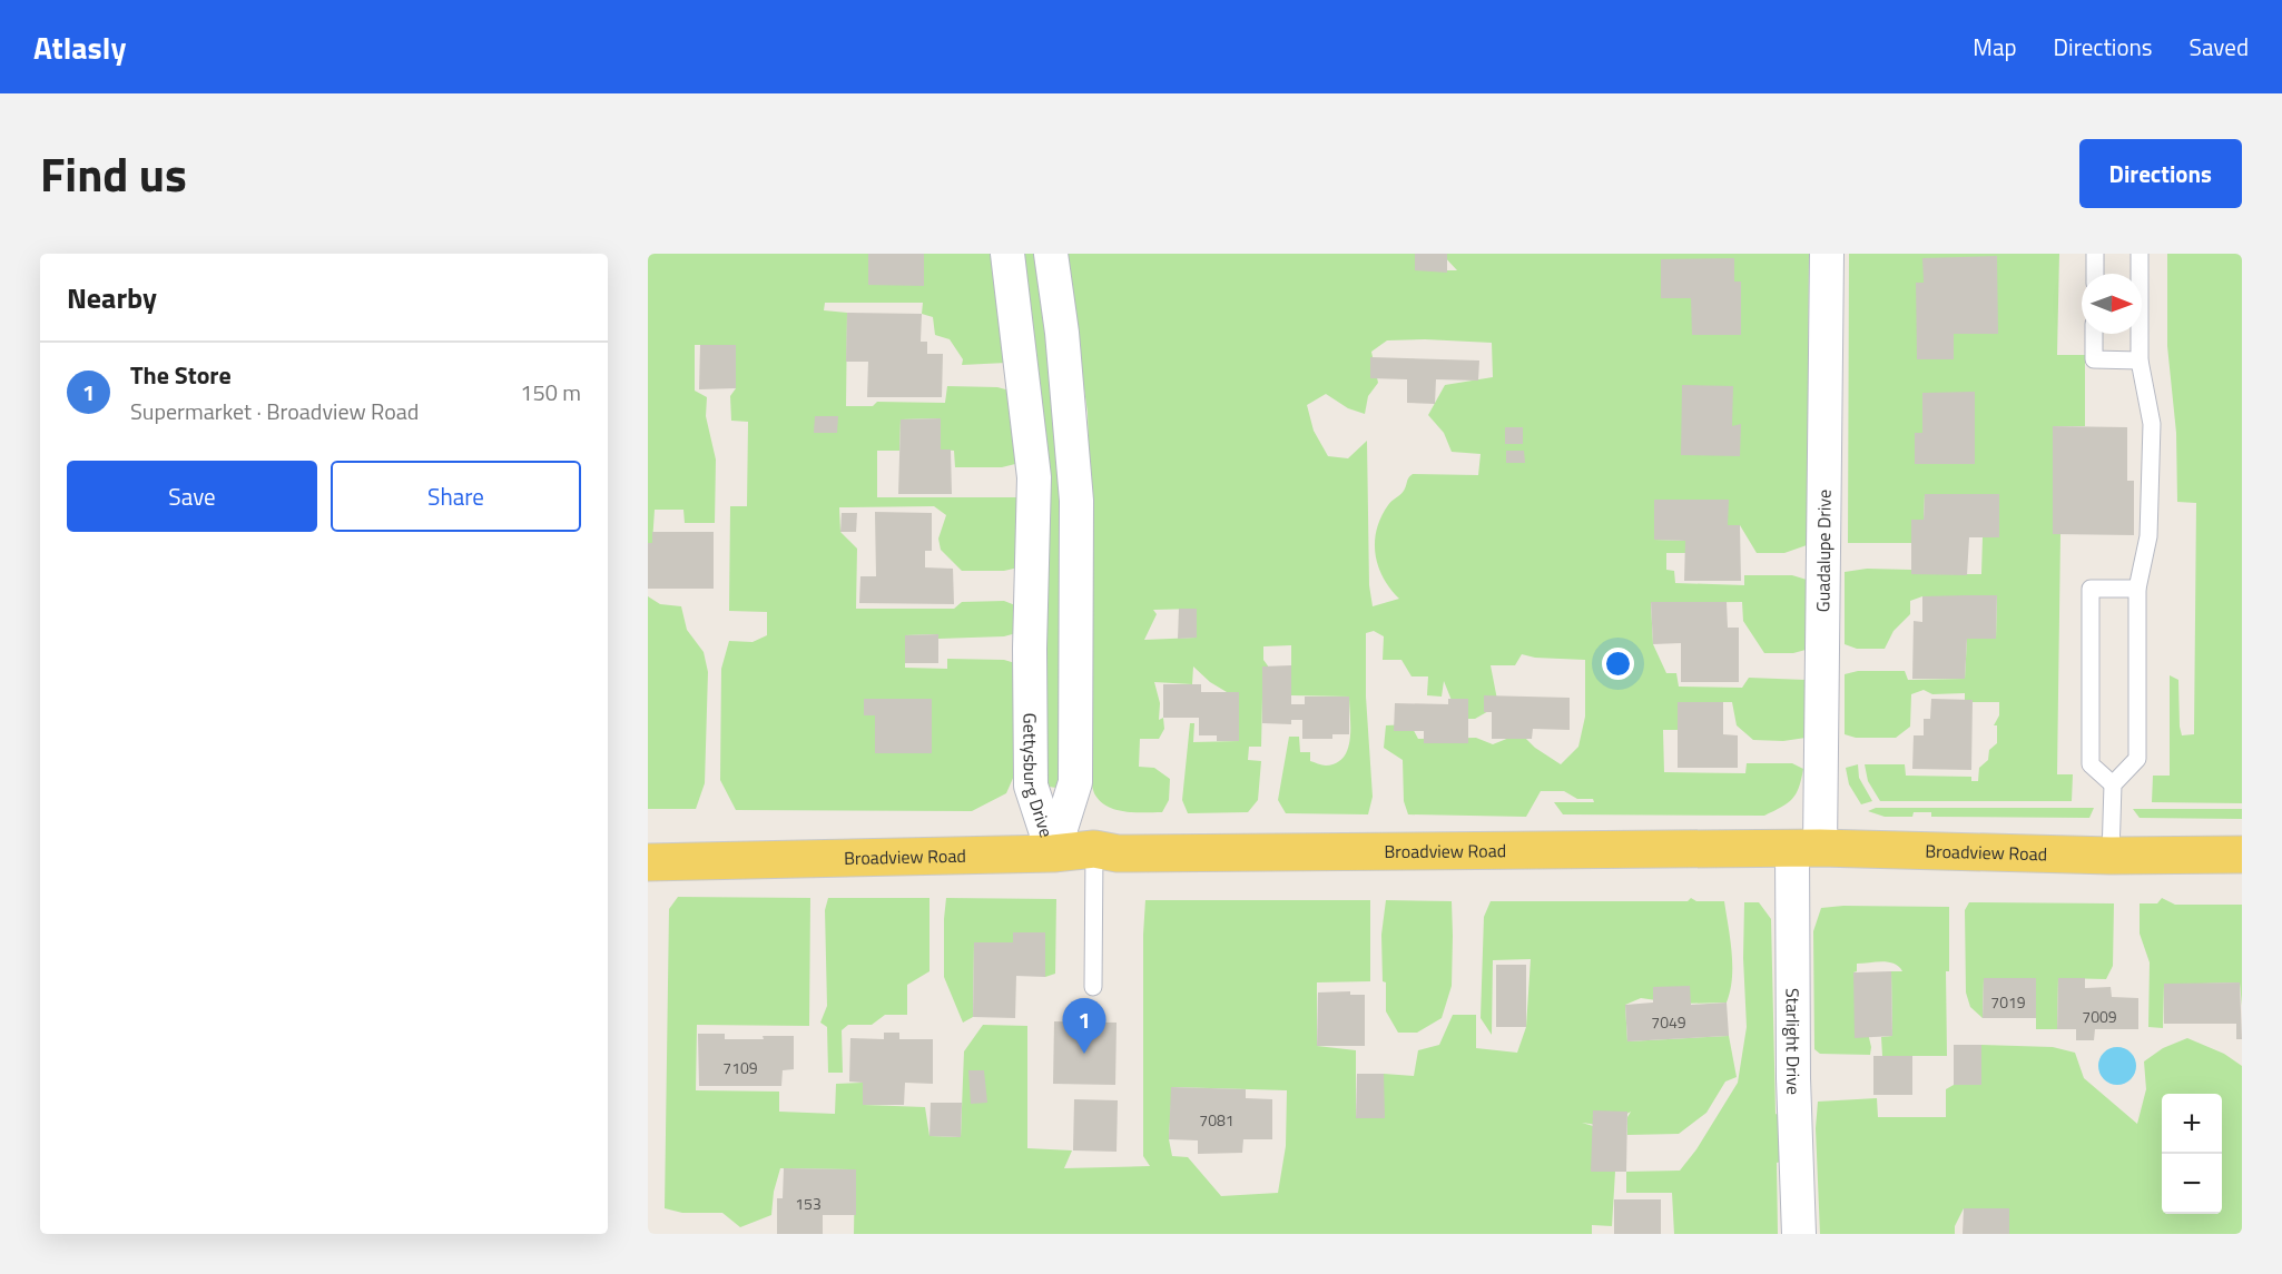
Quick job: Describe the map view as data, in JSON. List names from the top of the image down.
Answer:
{
  "streets": {
    "main road": ["Broadview Road"],
    "street": ["Guadalupe Drive", "Gettysburg Drive", "Starlight Drive"]
  },
  "crossings": [
    ["Guadalupe Drive", "Broadview Road"],
    ["Guadalupe Drive", "Starlight Drive"],
    ["Gettysburg Drive", "Broadview Road"],
    ["Broadview Road", "Starlight Drive"]
  ],
  "house_numbers": [
    "7019",
    "7009",
    "7049",
    "7109",
    "7081",
    "153"
  ],
  "north": "right",
  "page": {
    "header": "Atlasly",
    "nav": ["Map", "Directions", "Saved"],
    "title": "Find us",
    "buttons": [
      "Directions",
      ["Save", "Share"]
    ],
    "heading": "Nearby",
    "list": [
      {
        "mark": "1",
        "name": "The Store",
        "note": "Supermarket · Broadview Road",
        "value": "150 m"
      }
    ],
    "pins": "1",
    "map_buttons": ["+", "−"]
  }
}
